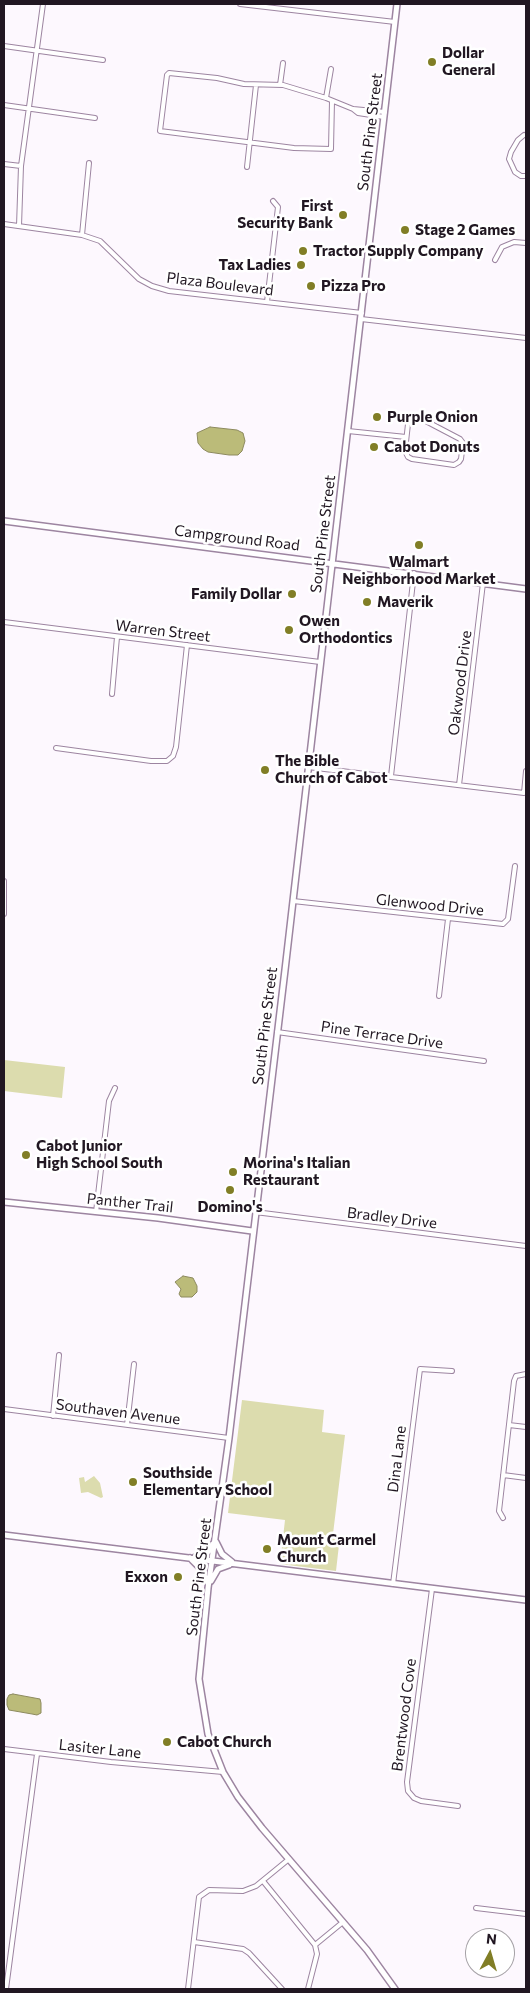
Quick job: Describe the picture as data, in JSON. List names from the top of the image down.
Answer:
{
  "streets": {
    "main road": ["South Pine Street", "Campground Road", "Panther Trail"],
    "street": [
      "Plaza Boulevard",
      "Warren Street",
      "Oakwood Drive",
      "Glenwood Drive",
      "Pine Terrace Drive",
      "Bradley Drive",
      "Southaven Avenue",
      "Dina Lane",
      "Brentwood Cove",
      "Lasiter Lane"
    ]
  },
  "crossings": [
    ["South Pine Street", "Plaza Boulevard"],
    ["South Pine Street", "Campground Road"],
    ["South Pine Street", "Warren Street"],
    ["South Pine Street", "Glenwood Drive"],
    ["South Pine Street", "Pine Terrace Drive"],
    ["South Pine Street", "Panther Trail"],
    ["South Pine Street", "Bradley Drive"],
    ["South Pine Street", "Southaven Avenue"],
    ["South Pine Street", "Lasiter Lane"],
    ["Campground Road", "Oakwood Drive"]
  ],
  "places": [
    "Dollar General",
    "First Security Bank",
    "Stage 2 Games",
    "Tractor Supply Company",
    "Tax Ladies",
    "Pizza Pro",
    "Purple Onion",
    "Cabot Donuts",
    "Walmart Neighborhood Market",
    "Family Dollar",
    "Maverik",
    "Owen Orthodontics",
    "The Bible Church of Cabot",
    "Cabot Junior High School South",
    "Morina's Italian Restaurant",
    "Domino's",
    "Southside Elementary School",
    "Mount Carmel Church",
    "Exxon",
    "Cabot Church"
  ],
  "north": "top"
}
